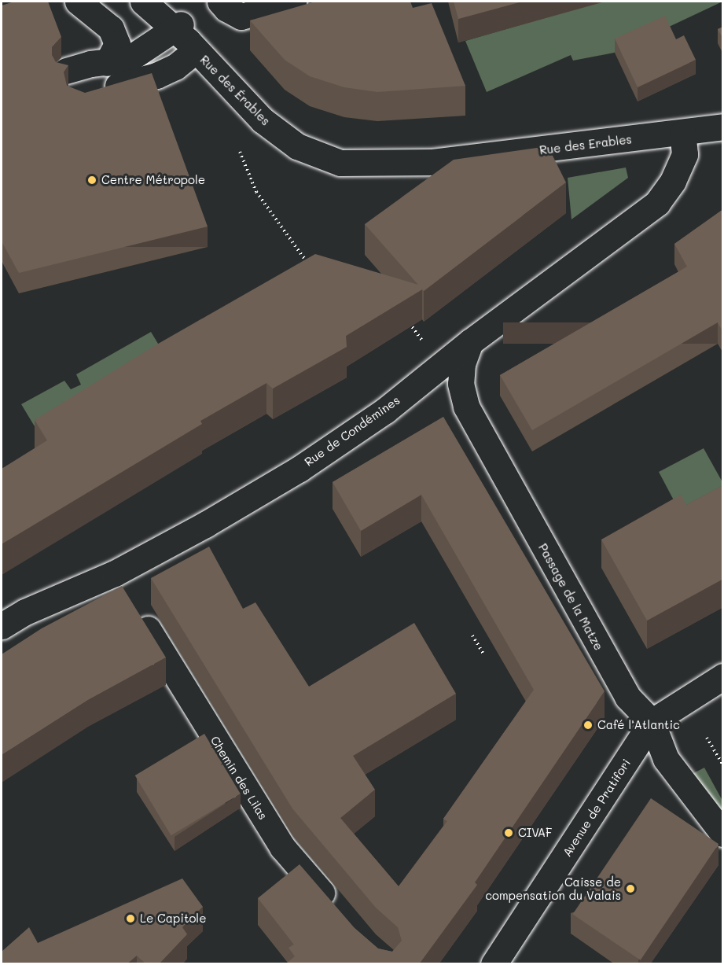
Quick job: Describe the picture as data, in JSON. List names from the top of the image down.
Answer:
{
  "streets": {
    "street": [
      "Rue des Érables",
      "Rue des Erables",
      "Rue de Condémines",
      "Passage de la Matze",
      "Chemin des Lilas",
      "Avenue de Pratifori"
    ]
  },
  "crossings": [
    ["Rue des Érables", "Rue des Erables"],
    ["Rue des Erables", "Rue de Condémines"],
    ["Rue de Condémines", "Passage de la Matze"],
    ["Rue de Condémines", "Chemin des Lilas"],
    ["Passage de la Matze", "Avenue de Pratifori"]
  ],
  "places": [
    "Centre Métropole",
    "Café l'Atlantic",
    "CIVAF",
    "Caisse de compensation du Valais",
    "Le Capitole"
  ]
}
